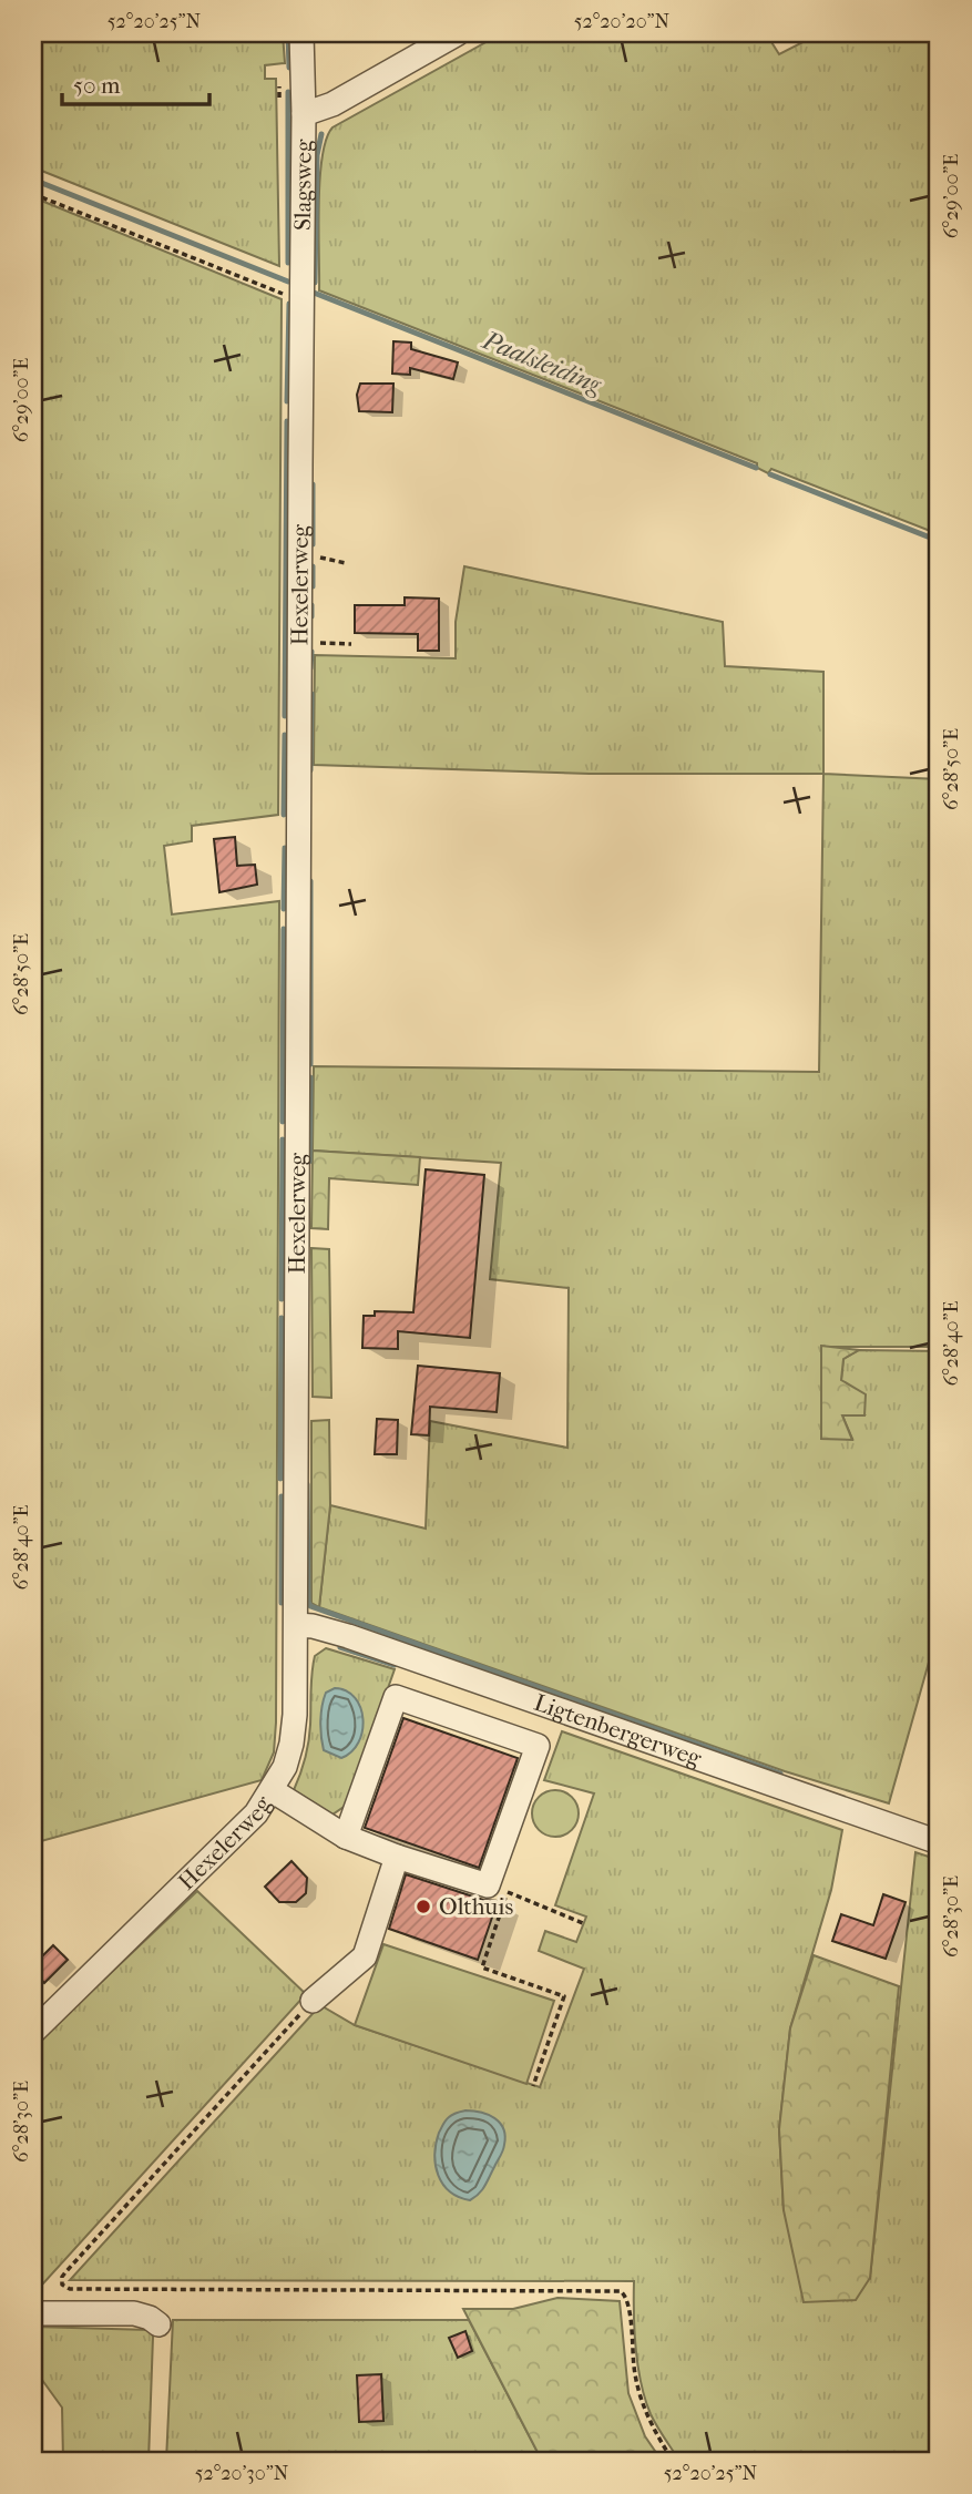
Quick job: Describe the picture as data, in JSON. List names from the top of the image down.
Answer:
{
  "streets": {
    "street": ["Slagsweg", "Hexelerweg", "Ligtenbergerweg"]
  },
  "crossings": [
    ["Slagsweg", "Hexelerweg"],
    ["Hexelerweg", "Ligtenbergerweg"]
  ],
  "water": ["Paalsleiding"],
  "places": ["Olthuis"],
  "scale_bar": "50 m",
  "coordinates": [
    "52°20'25\"N",
    "52°20'20\"N",
    "6°29'00\"E",
    "6°28'50\"E",
    "6°28'40\"E",
    "6°28'30\"E",
    "52°20'30\"N"
  ]
}
